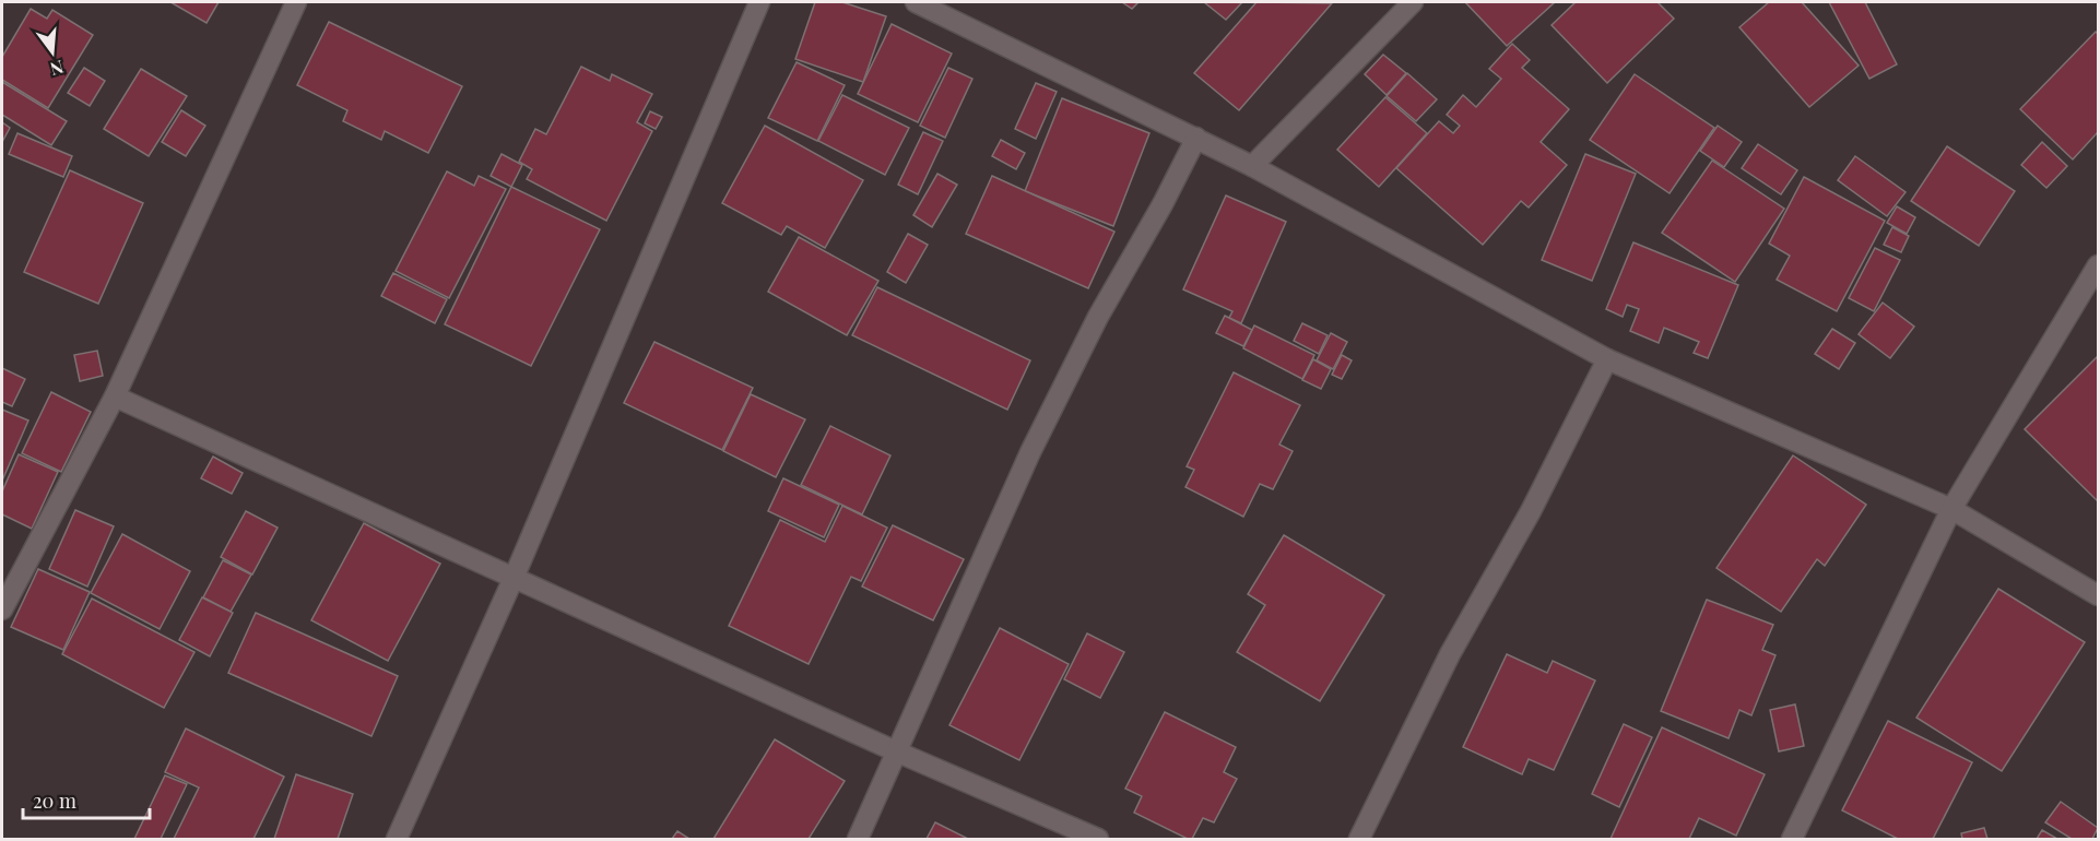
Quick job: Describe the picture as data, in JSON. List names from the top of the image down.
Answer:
{
  "scale_bar": "20 m",
  "north": "bottom"
}
